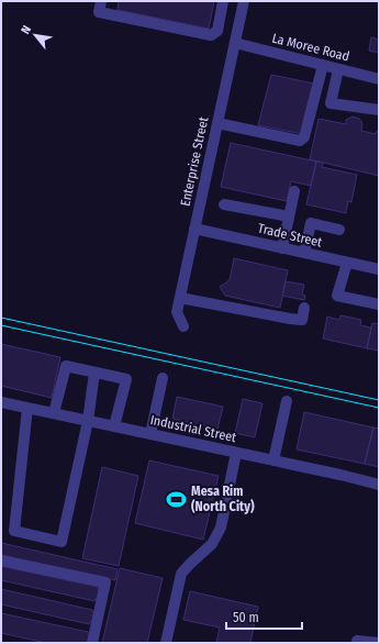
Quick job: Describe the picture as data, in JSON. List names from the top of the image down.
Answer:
{
  "streets": {
    "street": [
      "La Moree Road",
      "Enterprise Street",
      "Trade Street",
      "Industrial Street"
    ]
  },
  "crossings": [
    ["La Moree Road", "Enterprise Street"],
    ["Enterprise Street", "Trade Street"]
  ],
  "places": {
    "sports": ["Mesa Rim (North City)"]
  },
  "scale_bar": "50 m",
  "north": "top left"
}
